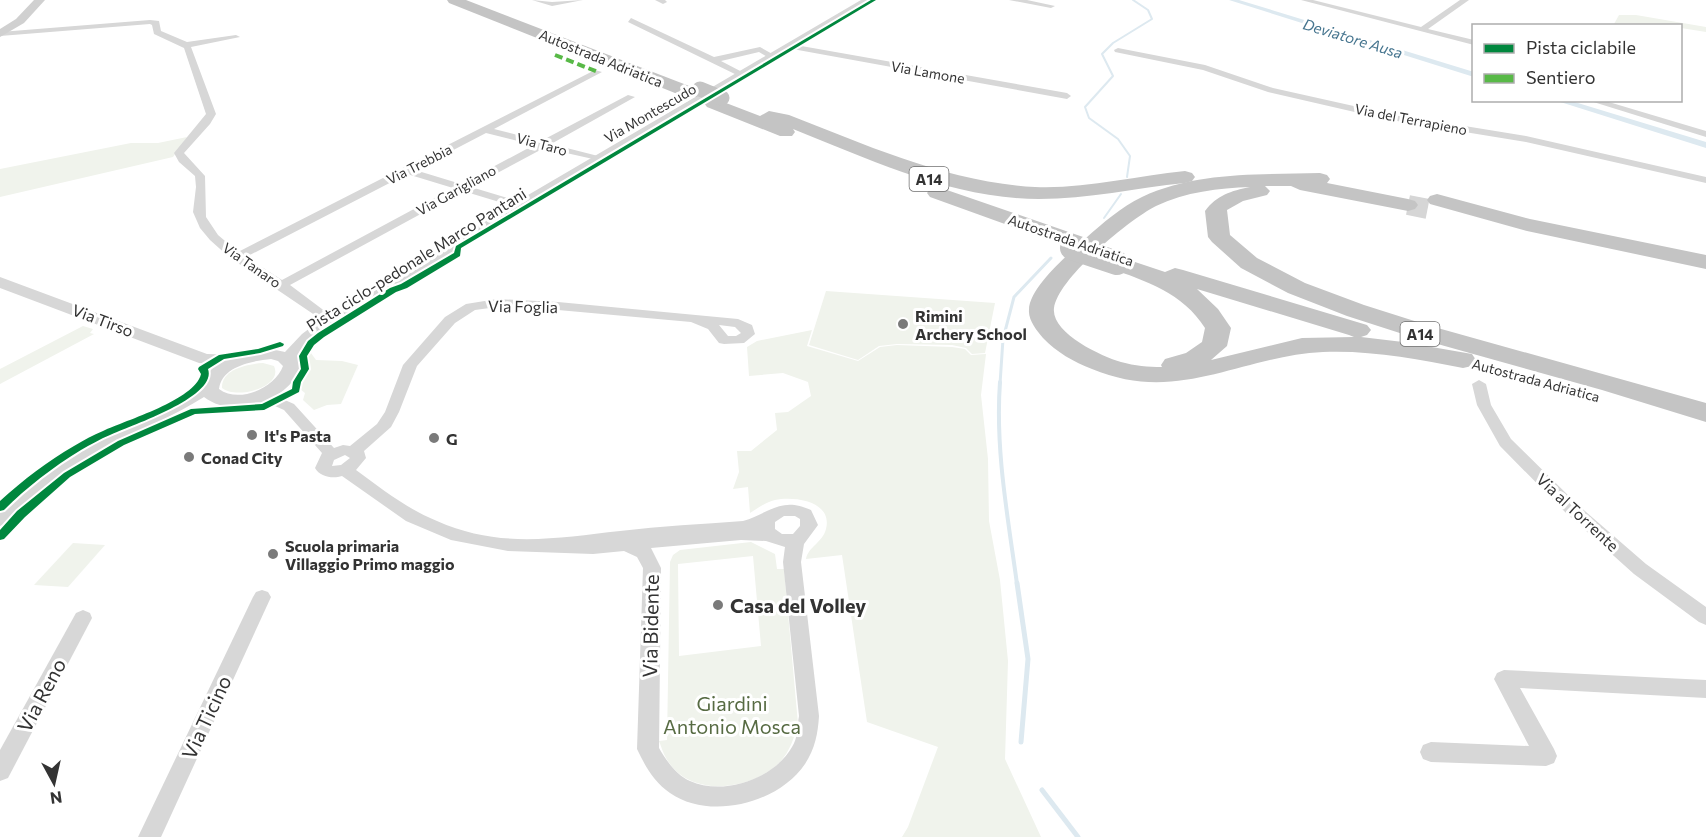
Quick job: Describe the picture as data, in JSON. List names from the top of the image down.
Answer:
{
  "streets": {
    "highway": ["Autostrada Adriatica", "A14"],
    "street": [
      "Via Lamone",
      "Via Montescudo",
      "Via del Terrapieno",
      "Via Taro",
      "Via Trebbia",
      "Via Garigliano",
      "Via Tanaro",
      "Via Foglia",
      "Via Tirso",
      "Via al Torrente",
      "Via Bidente",
      "Via Reno",
      "Via Ticino"
    ],
    "cycle path": ["Pista ciclo-pedonale Marco Pantani"]
  },
  "crossings": [
    ["Via Lamone", "Via Montescudo"],
    ["Via Montescudo", "Via Taro"],
    ["Via Montescudo", "Via Tanaro"],
    ["Via Taro", "Via Trebbia"],
    ["Via Taro", "Via Garigliano"],
    ["Via Trebbia", "Via Tanaro"],
    ["Via Garigliano", "Via Tanaro"]
  ],
  "water": ["Deviatore Ausa"],
  "parks": ["Giardini Antonio Mosca"],
  "places": [
    "Rimini Archery School",
    "It's Pasta",
    "G",
    "Conad City",
    "Scuola primaria Villaggio Primo maggio",
    "Casa del Volley"
  ],
  "legend": ["Pista ciclabile", "Sentiero"],
  "north": "bottom"
}
